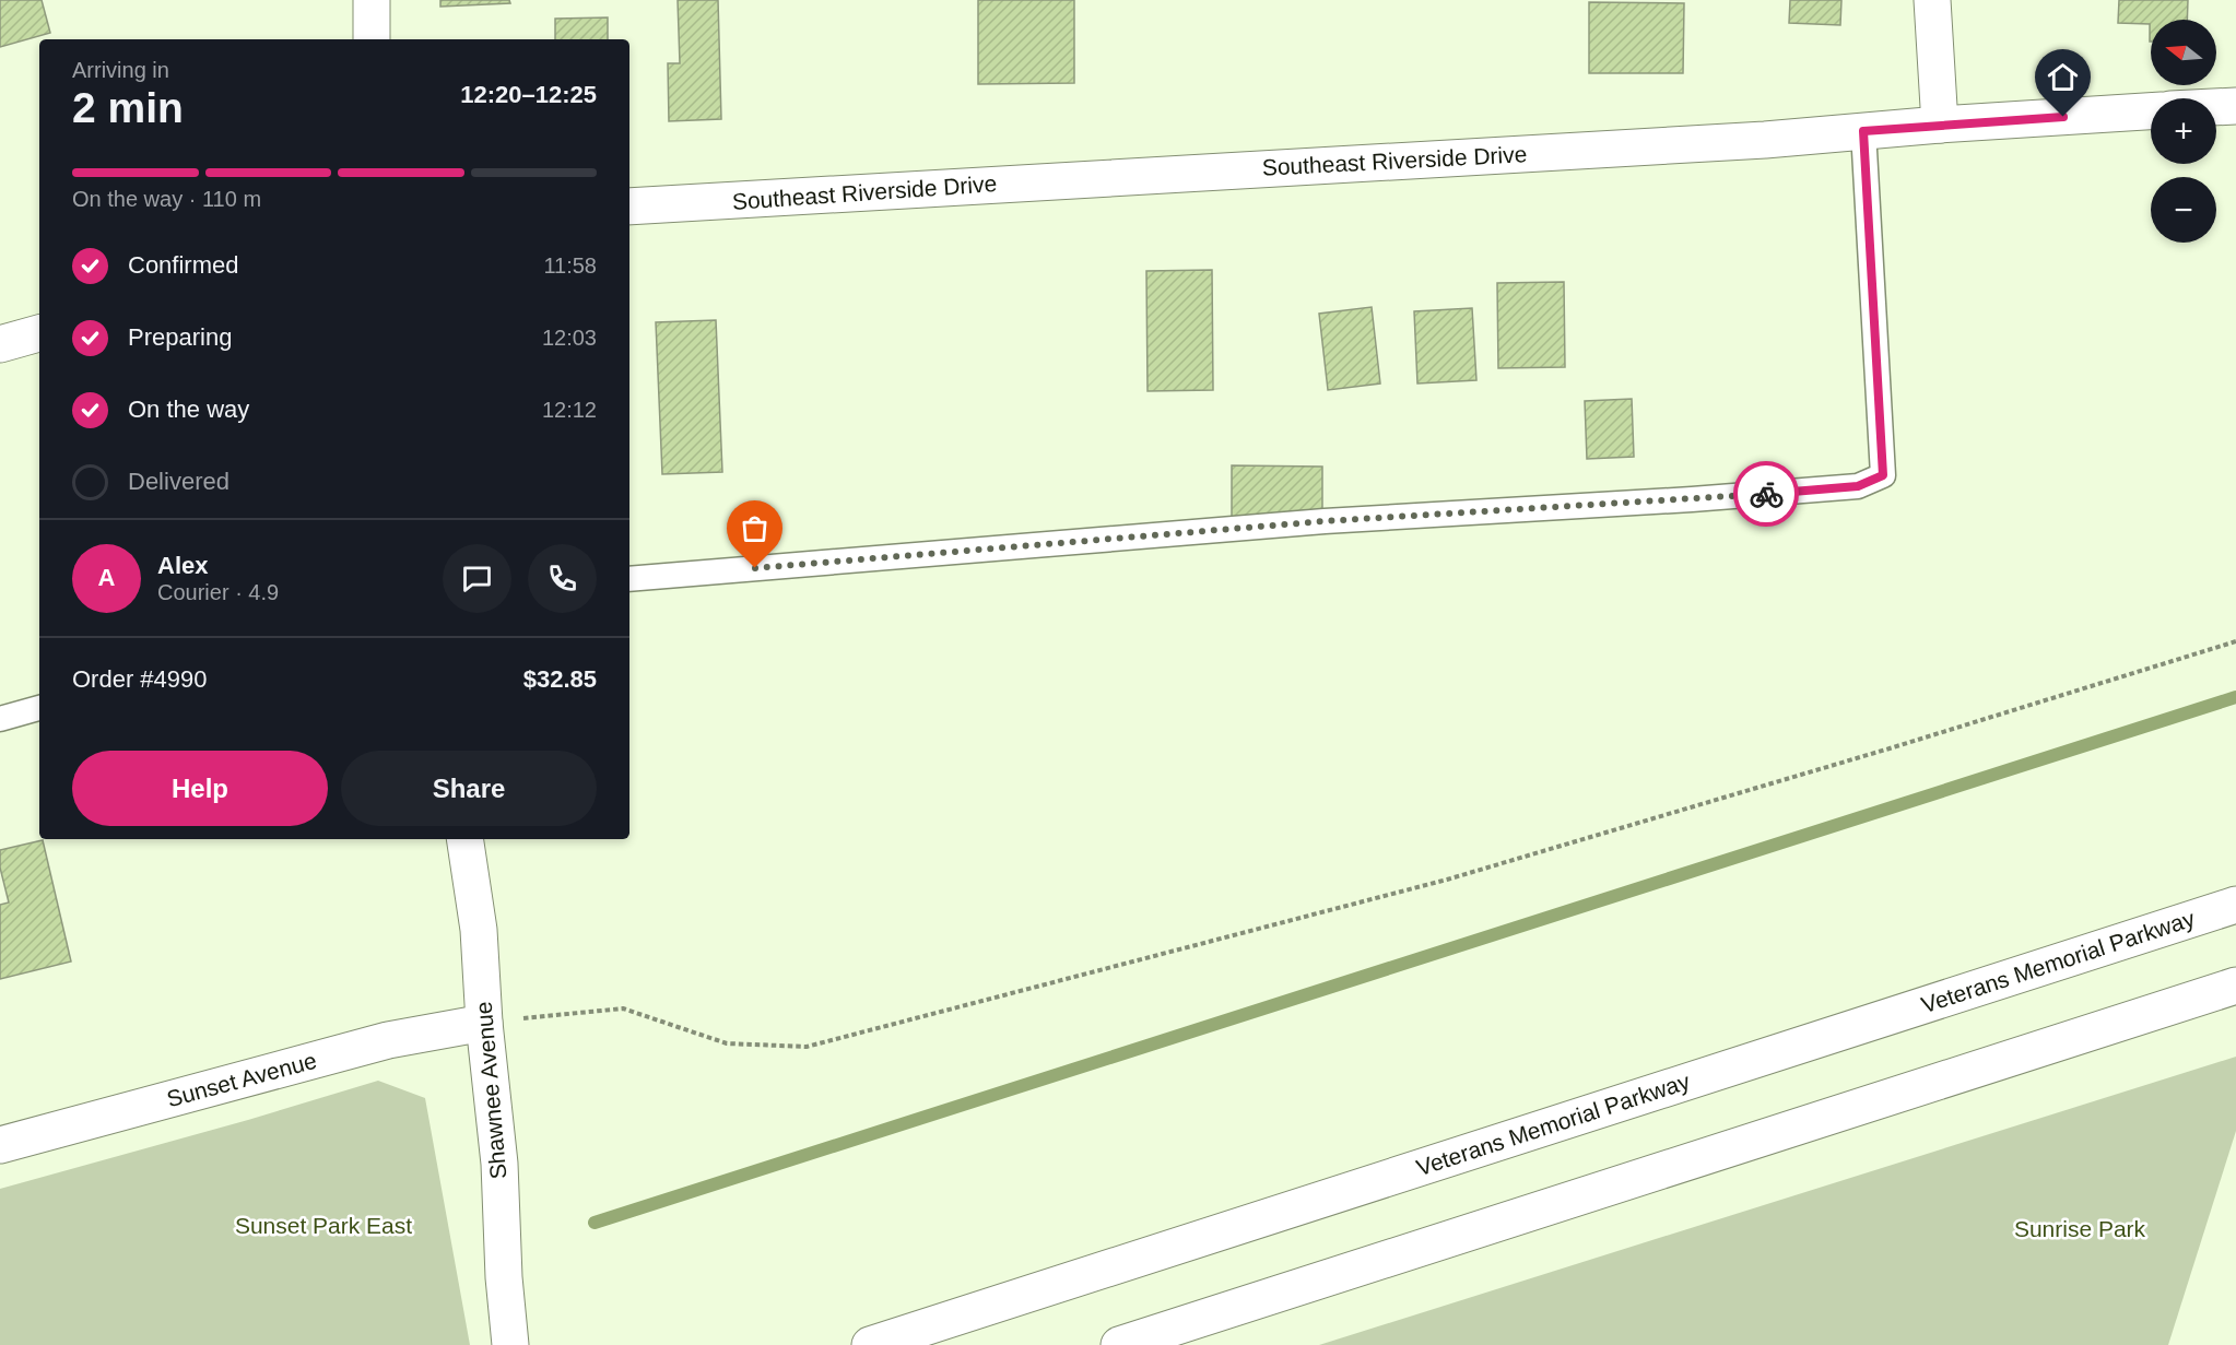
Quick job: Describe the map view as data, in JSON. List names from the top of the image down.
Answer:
{
  "streets": {
    "main road": [
      "Southeast Riverside Drive",
      "Veterans Memorial Parkway",
      "Sunset Avenue",
      "Shawnee Avenue"
    ]
  },
  "crossings": [
    ["Sunset Avenue", "Shawnee Avenue"]
  ],
  "parks": ["Sunset Park East", "Sunrise Park"],
  "north": "left",
  "page": {
    "map_buttons": ["+", "−"],
    "heading": ["2 min", "Arriving in", "12:20–12:25"],
    "panel": [
      "Alex",
      "Courier · 4.9",
      "Order #4990",
      "$32.85"
    ],
    "bar": "On the way · 110 m",
    "list": [
      ["Confirmed", "11:58"],
      ["Preparing", "12:03"],
      ["On the way", "12:12"],
      "Delivered"
    ],
    "round": "A",
    "buttons": ["Help", "Share"]
  }
}
